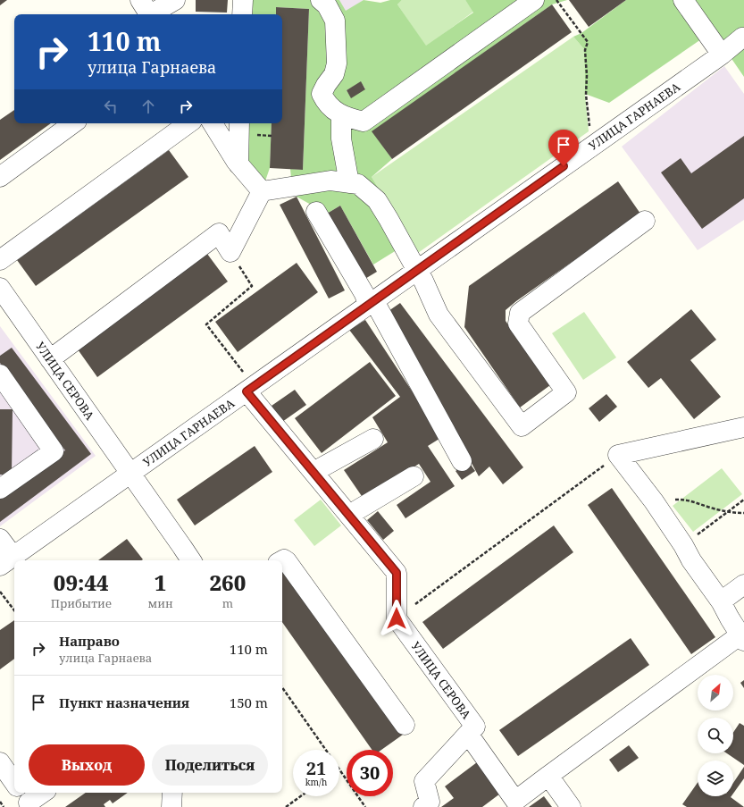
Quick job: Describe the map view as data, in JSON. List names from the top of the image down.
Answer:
{
  "streets": {
    "street": ["УЛИЦА ГАРНАЕВА", "УЛИЦА СЕРОВА"]
  },
  "crossings": [
    ["УЛИЦА ГАРНАЕВА", "УЛИЦА СЕРОВА"]
  ],
  "north": "top right",
  "page": {
    "turn": ["110 m", "улица Гарнаева"],
    "eta": [
      "09:44",
      "Прибытие",
      "1",
      "мин",
      "260",
      "m"
    ],
    "list": [
      {
        "name": "Направо",
        "note": "улица Гарнаева",
        "value": "110 m"
      },
      {
        "name": "Пункт назначения",
        "value": "150 m"
      }
    ],
    "buttons": ["Выход", "Поделиться"],
    "speed": "21 km/h",
    "limit": "30"
  }
}
